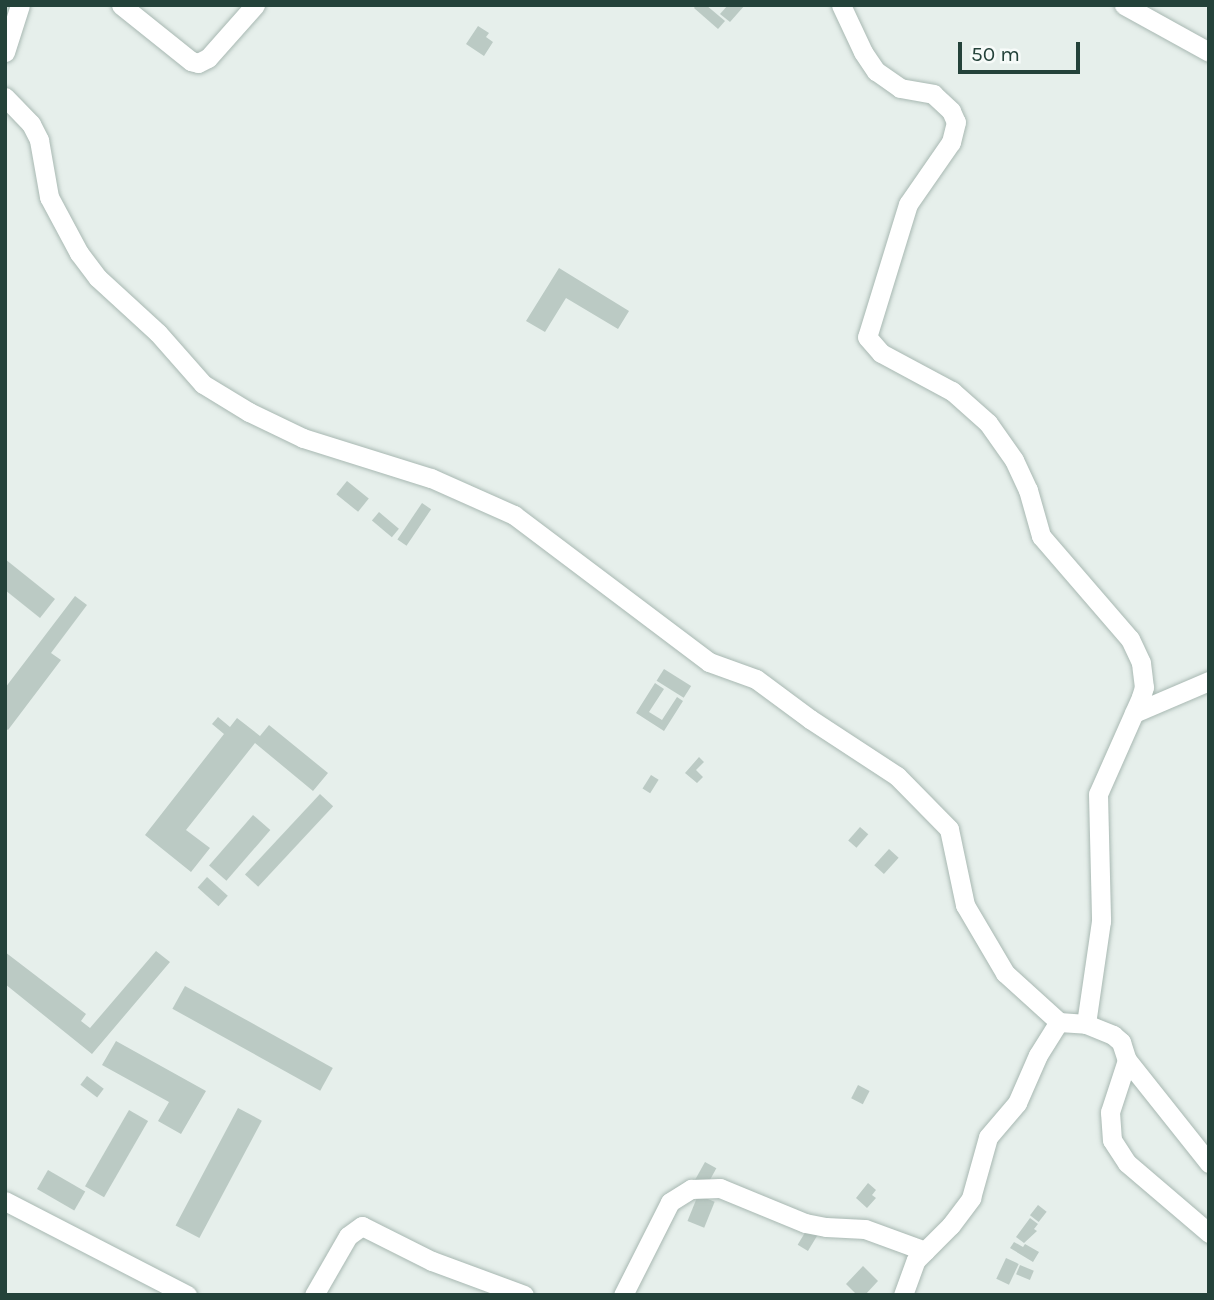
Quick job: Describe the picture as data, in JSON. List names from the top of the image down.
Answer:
{
  "scale_bar": "50 m"
}
